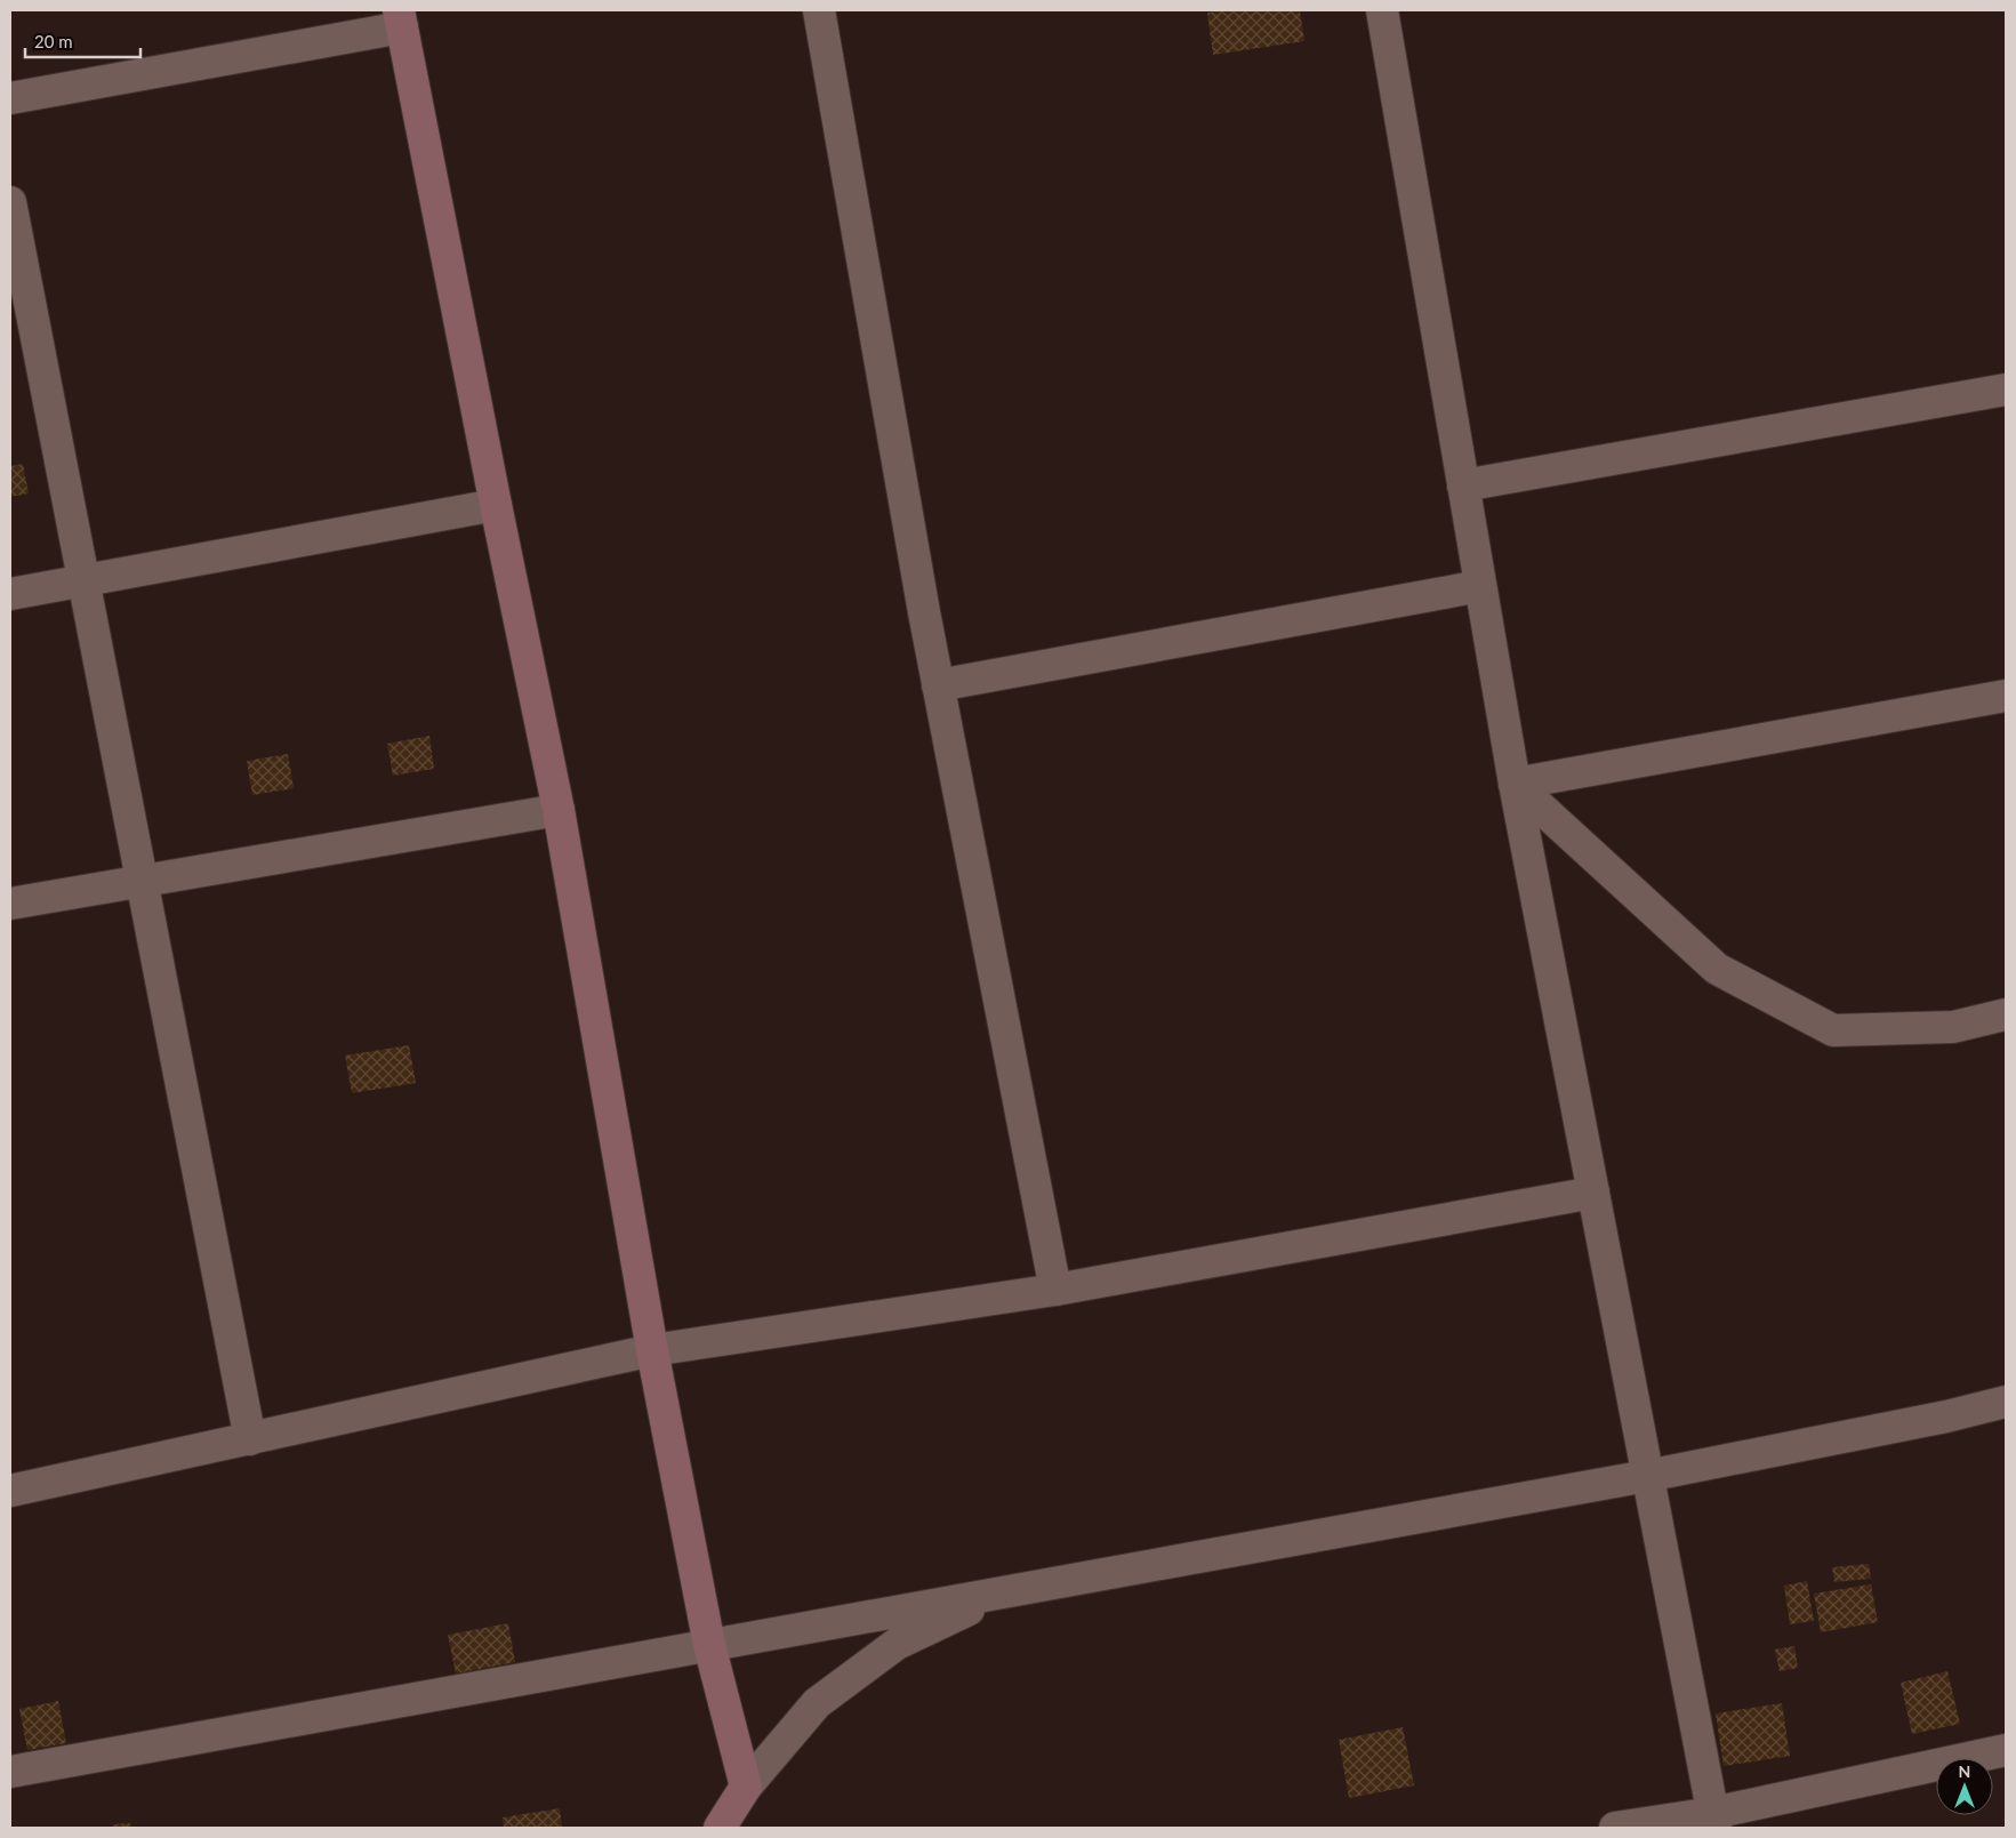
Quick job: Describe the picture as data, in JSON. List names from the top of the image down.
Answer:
{
  "scale_bar": "20 m",
  "north": "top"
}
